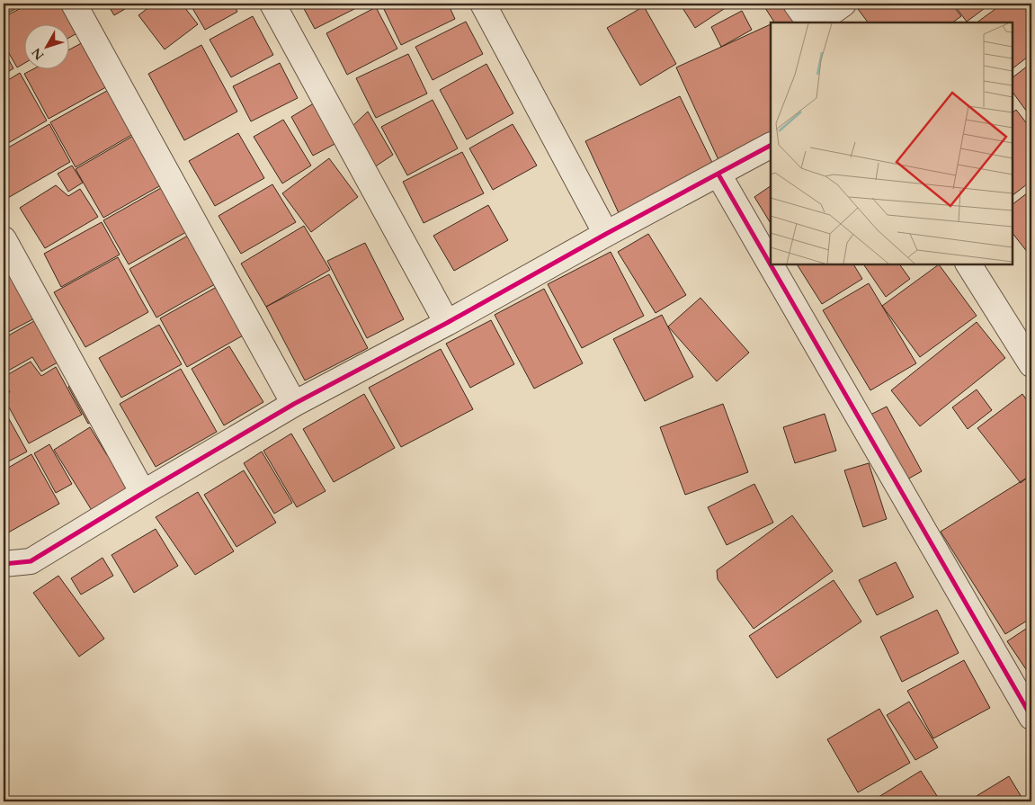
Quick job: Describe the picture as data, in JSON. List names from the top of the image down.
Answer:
{
  "north": "bottom left"
}
